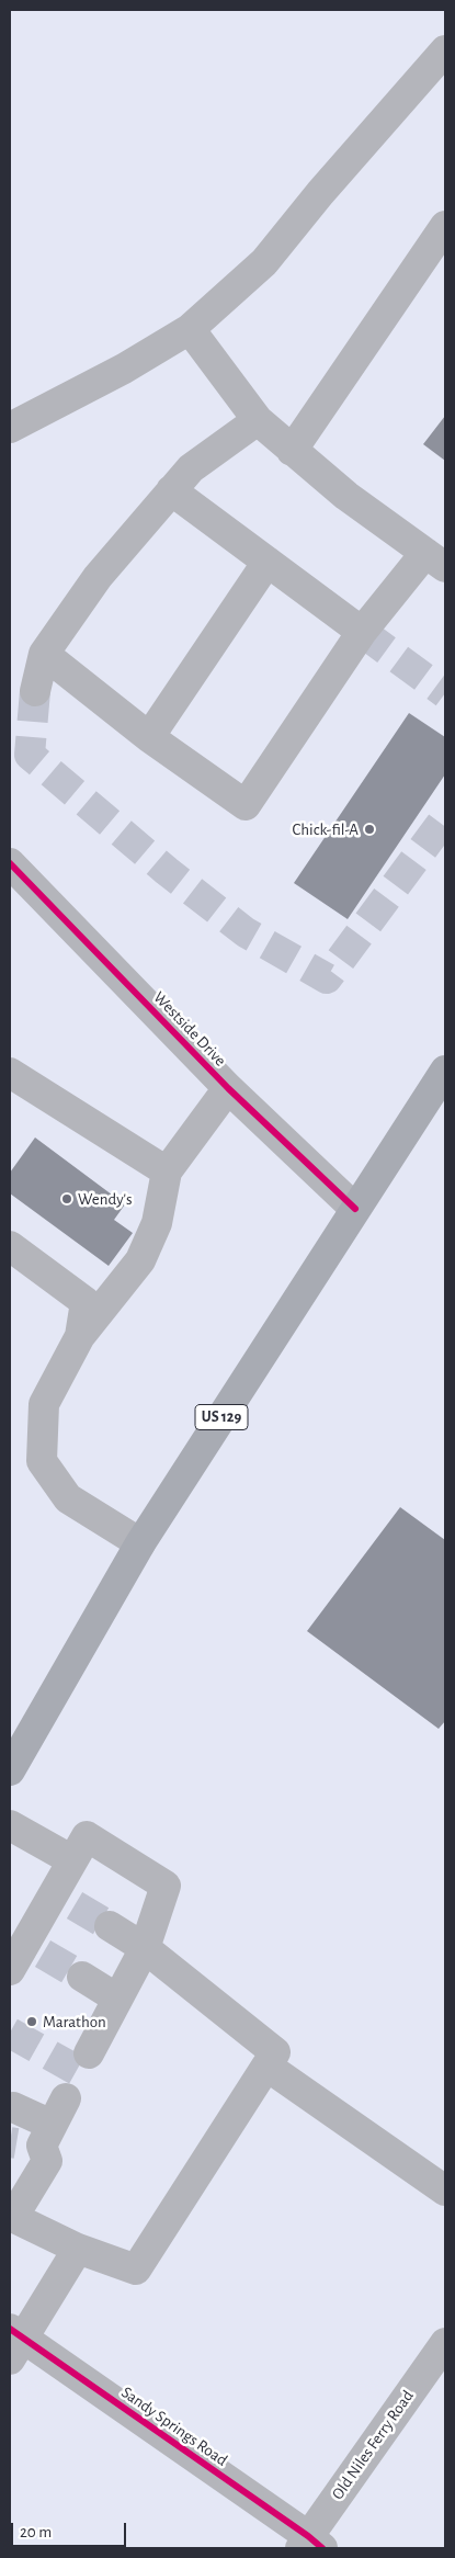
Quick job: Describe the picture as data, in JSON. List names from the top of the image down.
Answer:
{
  "streets": {
    "highway": ["US 129"],
    "street": ["Westside Drive", "Sandy Springs Road", "Old Niles Ferry Road"]
  },
  "crossings": [
    ["Westside Drive", "US 129"],
    ["Sandy Springs Road", "Old Niles Ferry Road"]
  ],
  "places": ["Chick-fil-A", "Wendy's", "Marathon"],
  "scale_bar": "20 m"
}
